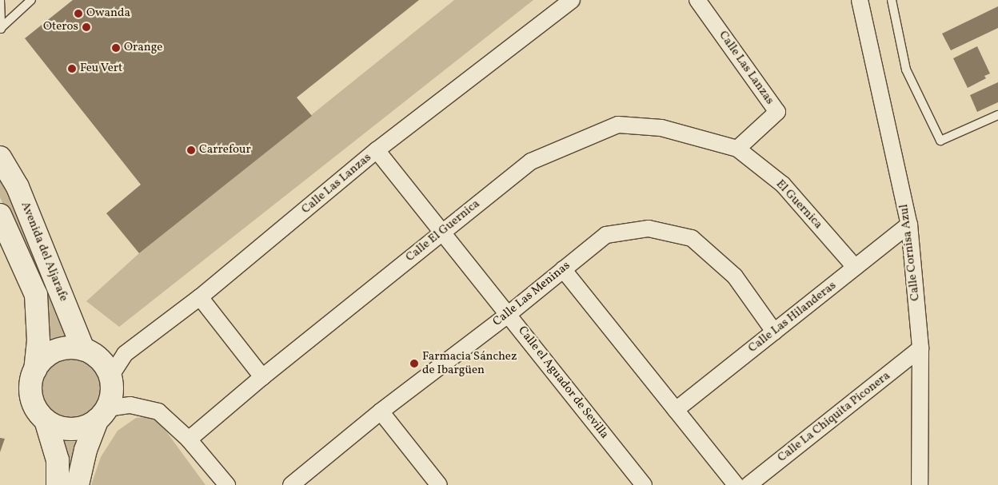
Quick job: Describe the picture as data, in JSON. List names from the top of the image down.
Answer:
{
  "streets": {
    "main road": ["Avenida del Aljarafe"],
    "street": [
      "Calle Las Lanzas",
      "El Guernica",
      "Calle El Guernica",
      "Calle Cornisa Azul",
      "Calle Las Meninas",
      "Calle Las Hilanderas",
      "Calle el Aguador de Sevilla",
      "Calle La Chiquita Piconera"
    ]
  },
  "crossings": [
    ["Calle Las Lanzas", "El Guernica"],
    ["Calle Las Lanzas", "Calle El Guernica"],
    ["Calle Las Lanzas", "Avenida del Aljarafe"],
    ["Calle Las Lanzas", "Calle el Aguador de Sevilla"],
    ["El Guernica", "Calle El Guernica"],
    ["El Guernica", "Calle Las Hilanderas"],
    ["Calle El Guernica", "Calle el Aguador de Sevilla"],
    ["Calle Cornisa Azul", "Calle Las Hilanderas"],
    ["Calle Cornisa Azul", "Calle La Chiquita Piconera"],
    ["Calle Las Meninas", "Calle Las Hilanderas"],
    ["Calle Las Meninas", "Calle el Aguador de Sevilla"]
  ],
  "places": [
    "Owanda",
    "Oteros",
    "Orange",
    "Feu Vert",
    "Carrefour",
    "Farmacia Sánchez de Ibargüen"
  ]
}
